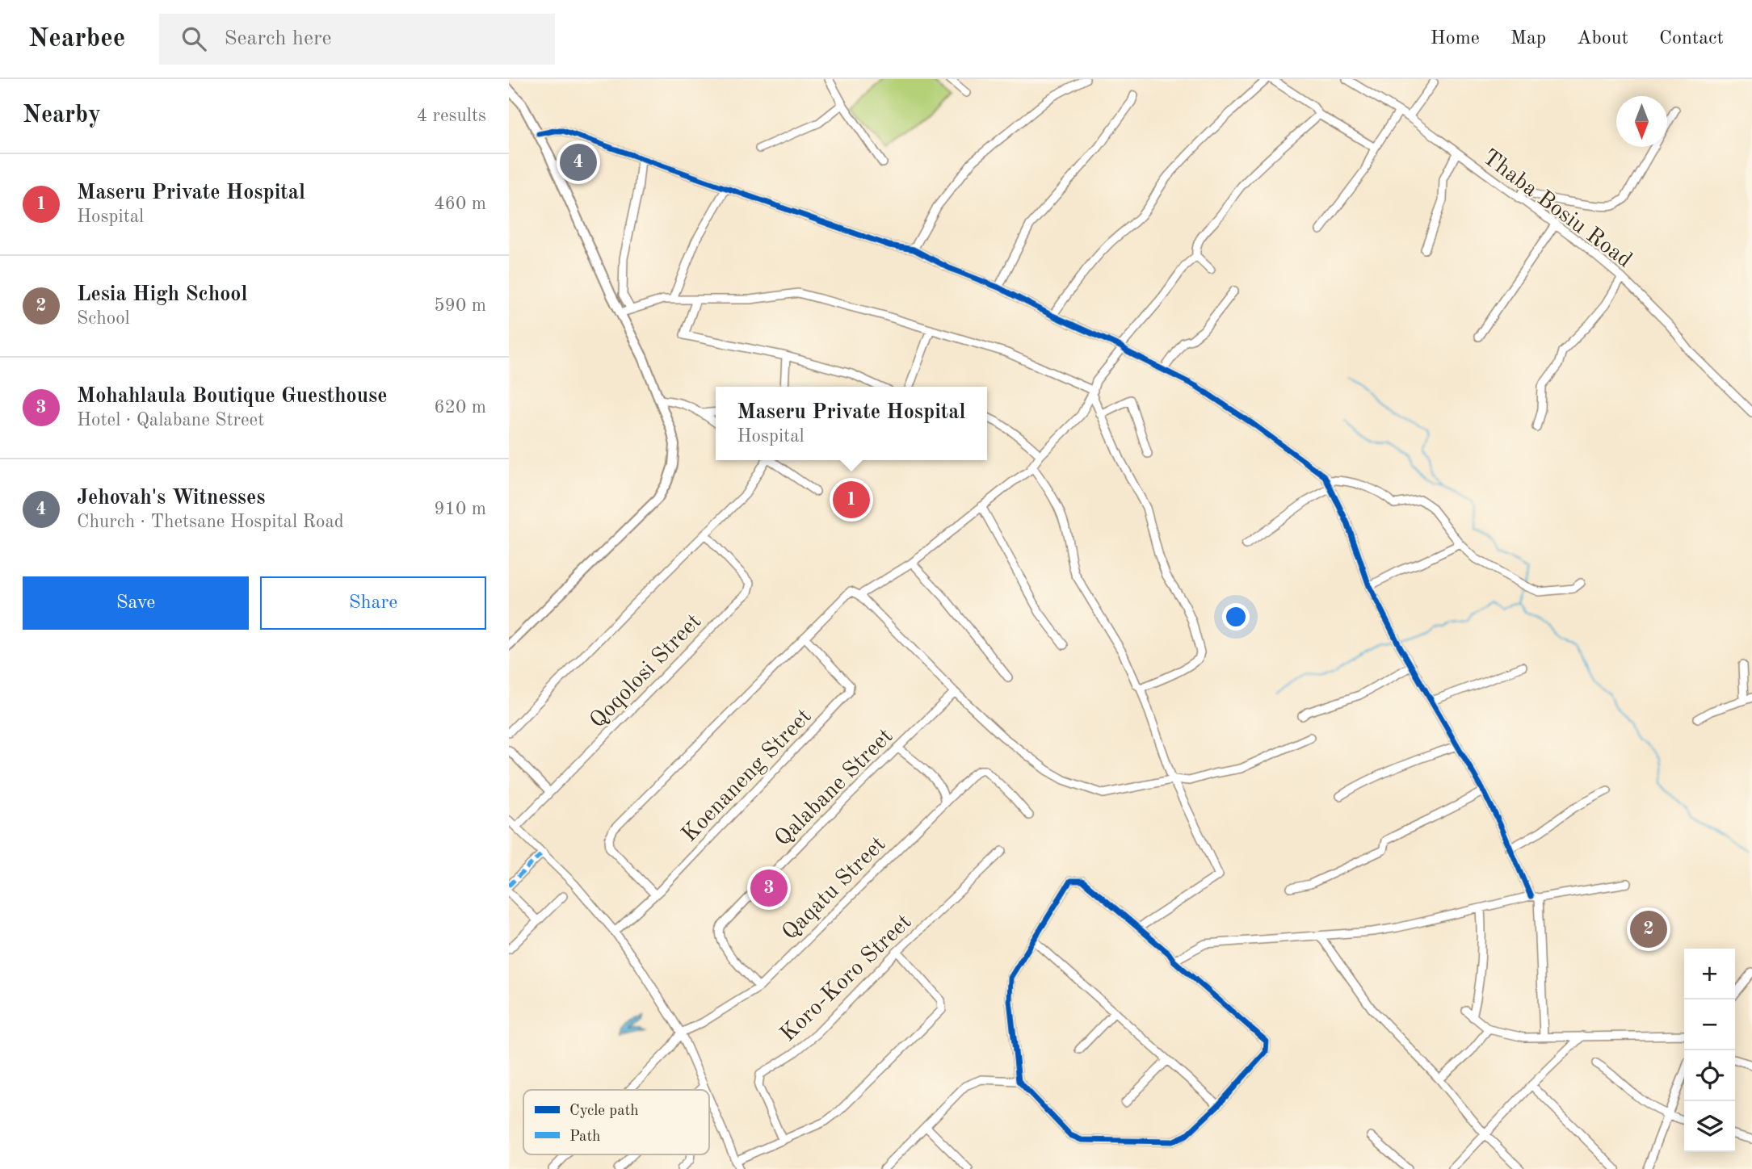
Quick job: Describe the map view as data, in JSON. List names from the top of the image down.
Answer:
{
  "streets": {
    "street": [
      "Thaba Bosiu Road",
      "Qoqolosi Street",
      "Koenaneng Street",
      "Qalabane Street",
      "Qaqatu Street",
      "Koro-Koro Street"
    ]
  },
  "crossings": [
    ["Qalabane Street", "Qaqatu Street"]
  ],
  "legend": ["Cycle path", "Path"],
  "north": "bottom",
  "page": {
    "header": "Nearbee",
    "search": "Search here",
    "nav": [
      "Home",
      "Map",
      "About",
      "Contact"
    ],
    "heading": ["Nearby", "4 results"],
    "pins": [
      "4",
      "1",
      "3",
      "2"
    ],
    "list": [
      {
        "mark": "1",
        "name": "Maseru Private Hospital",
        "note": "Hospital",
        "value": "460 m"
      },
      {
        "mark": "2",
        "name": "Lesia High School",
        "note": "School",
        "value": "590 m"
      },
      {
        "mark": "3",
        "name": "Mohahlaula Boutique Guesthouse",
        "note": "Hotel · Qalabane Street",
        "value": "620 m"
      },
      {
        "mark": "4",
        "name": "Jehovah's Witnesses",
        "note": "Church · Thetsane Hospital Road",
        "value": "910 m"
      }
    ],
    "popup": ["Maseru Private Hospital", "Hospital"],
    "buttons": ["Save", "Share"],
    "map_buttons": ["+", "−"]
  }
}
